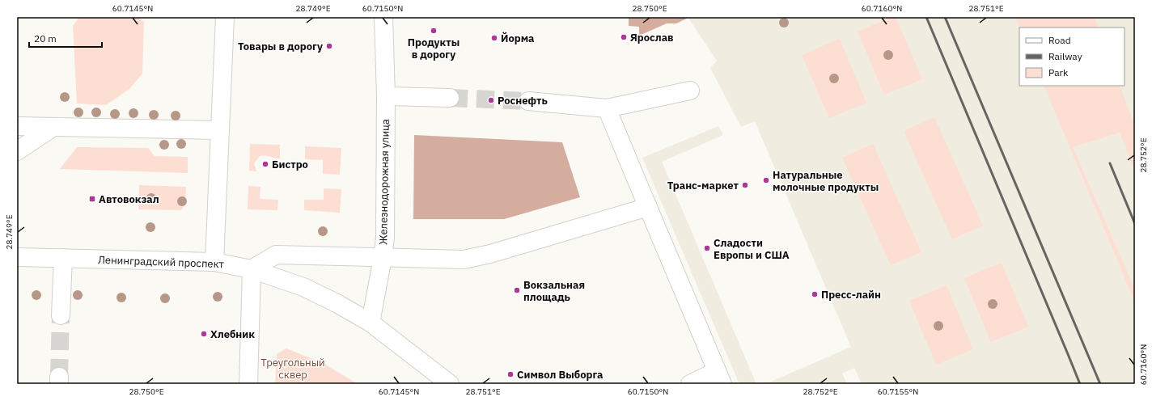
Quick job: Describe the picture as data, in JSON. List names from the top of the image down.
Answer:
{
  "streets": {
    "street": ["Железнодорожная улица", "Ленинградский проспект"]
  },
  "crossings": [
    ["Железнодорожная улица", "Ленинградский проспект"]
  ],
  "parks": ["Треугольный сквер"],
  "places": {
    "other": [
      "Продукты в дорогу",
      "Ярослав",
      "Йорма",
      "Товары в дорогу",
      "Роснефть",
      "Бистро",
      "Натуральные молочные продукты",
      "Транс-маркет",
      "Сладости Европы и США",
      "Вокзальная площадь",
      "Пресс-лайн",
      "Хлебник",
      "Символ Выборга"
    ],
    "transit": ["Автовокзал"]
  },
  "legend": ["Road", "Railway", "Park"],
  "scale_bar": "20 m",
  "coordinates": [
    "60.7145°N",
    "28.749°E",
    "60.7150°N",
    "28.750°E",
    "60.7160°N",
    "28.751°E",
    "28.752°E",
    "60.7155°N"
  ]
}
